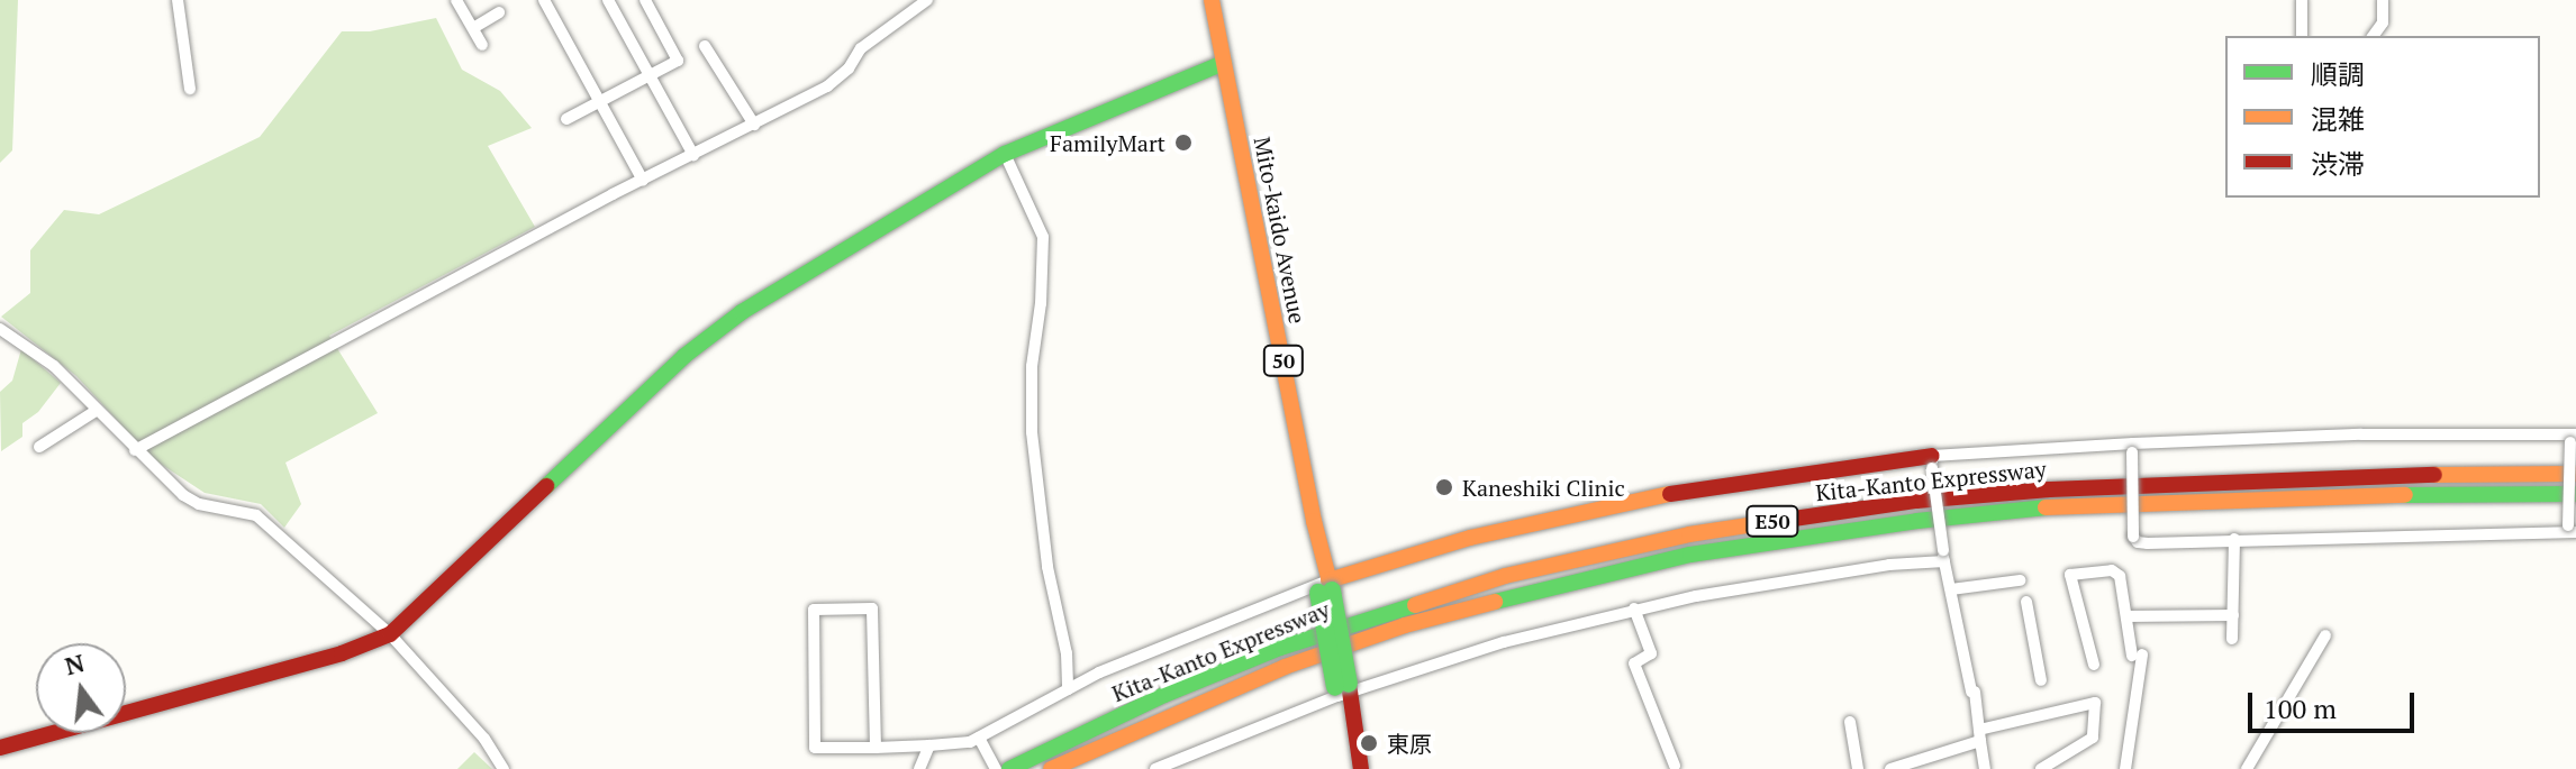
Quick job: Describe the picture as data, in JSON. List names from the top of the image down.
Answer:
{
  "streets": {
    "main road": [
      "Mito-kaido Avenue",
      "50",
      "Kita-Kanto Expressway",
      "E50"
    ]
  },
  "places": ["FamilyMart", "Kaneshiki Clinic", "東原"],
  "legend": ["順調", "混雑", "渋滞"],
  "scale_bar": "100 m",
  "north": "top"
}
